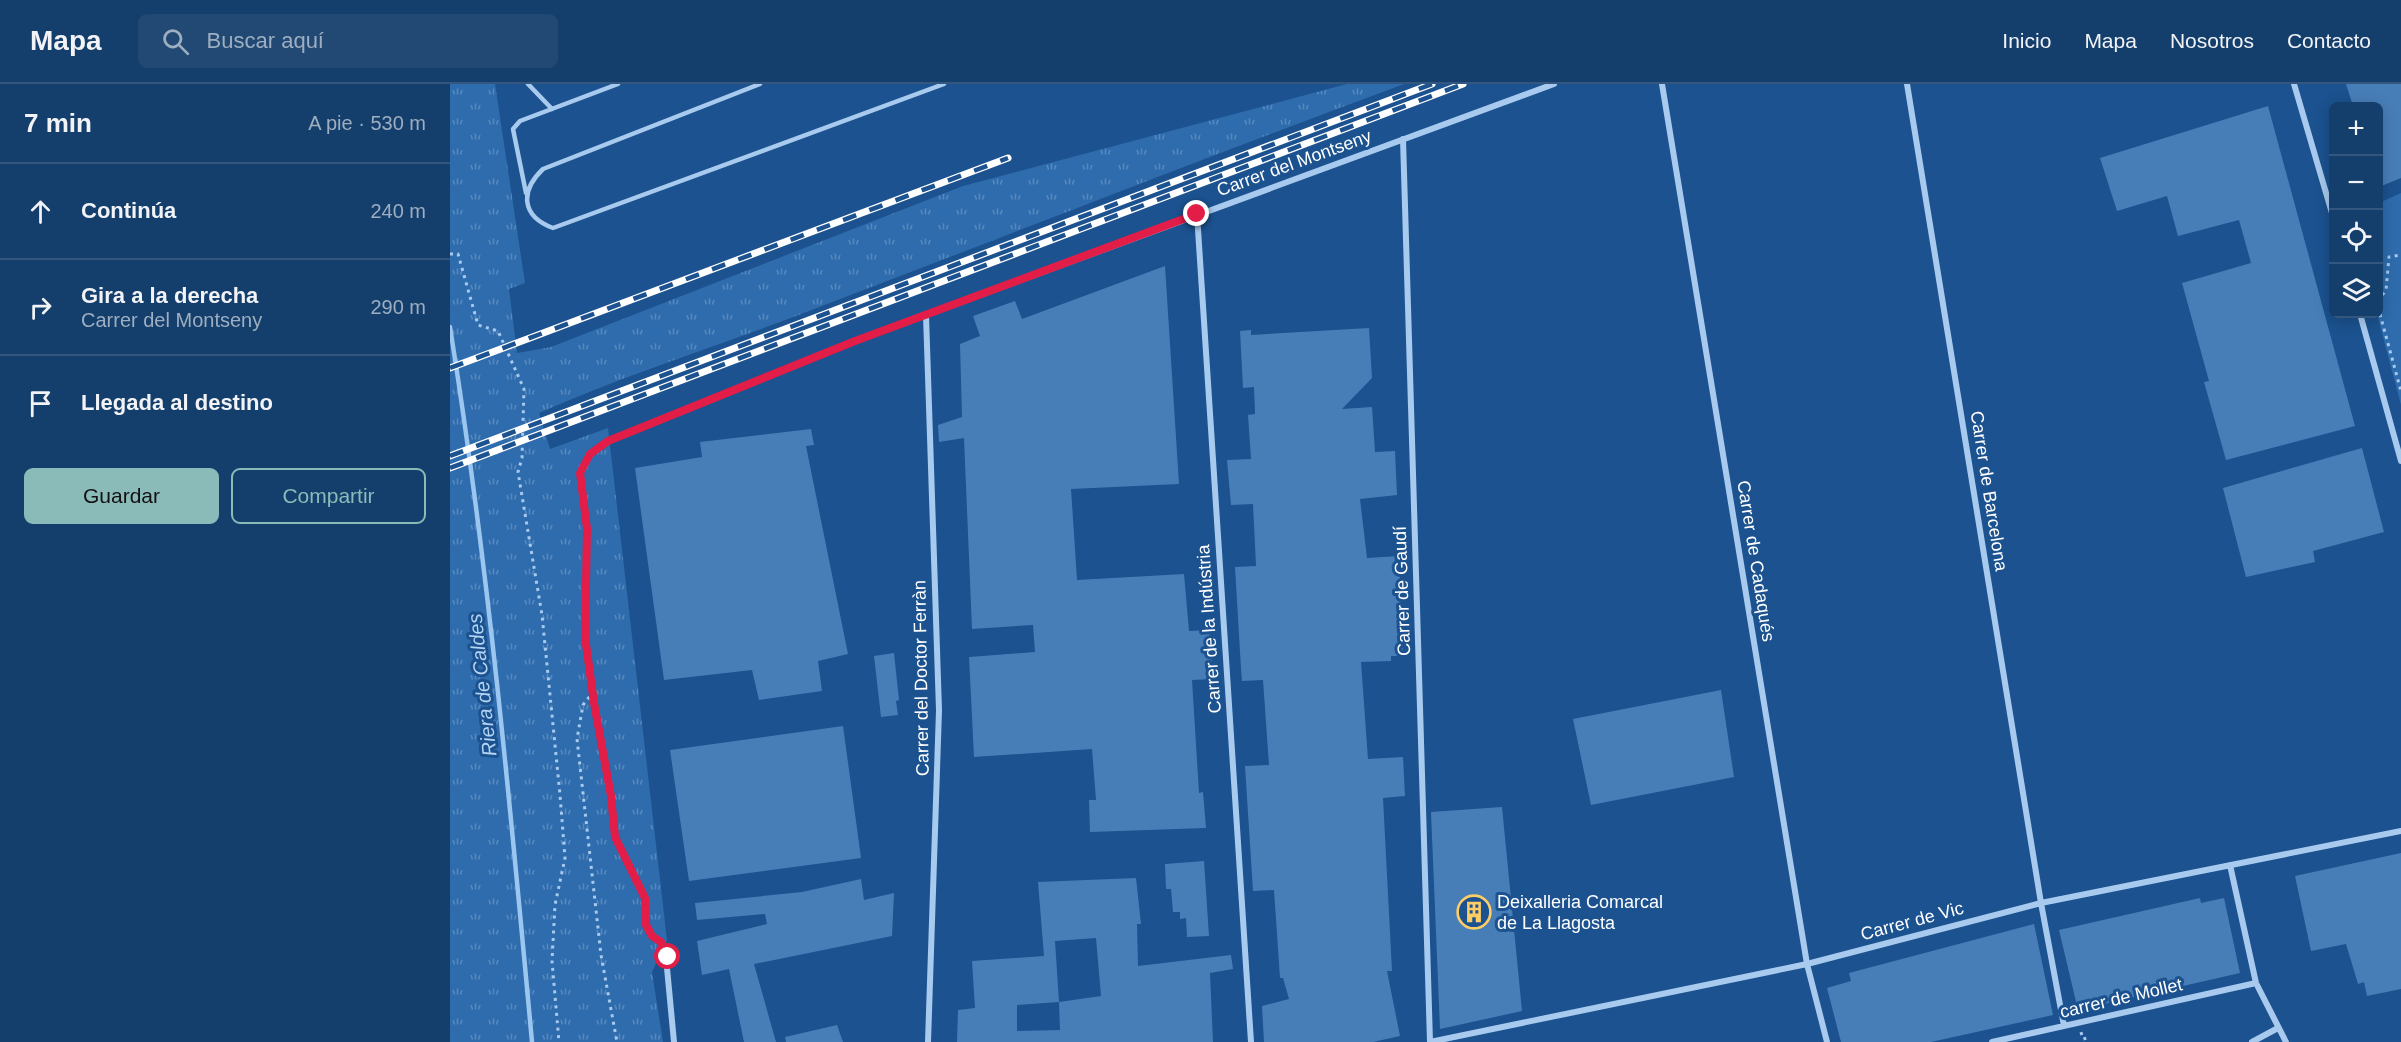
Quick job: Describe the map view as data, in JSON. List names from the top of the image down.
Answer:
{
  "streets": {
    "street": [
      "Carrer del Montseny",
      "Carrer de Barcelona",
      "Carrer de Cadaqués",
      "Carrer de Gaudí",
      "Carrer de la Indústria",
      "Carrer del Doctor Ferràn",
      "Carrer de Vic",
      "carrer de Mollet"
    ]
  },
  "crossings": [
    ["Carrer del Montseny", "Carrer de Gaudí"],
    ["Carrer del Montseny", "Carrer de la Indústria"],
    ["Carrer del Montseny", "Carrer del Doctor Ferràn"],
    ["Carrer de Barcelona", "Carrer de Vic"],
    ["Carrer de Barcelona", "carrer de Mollet"],
    ["Carrer de Cadaqués", "Carrer de Vic"],
    ["Carrer de Gaudí", "Carrer de Vic"]
  ],
  "water": ["Riera de Caldes"],
  "places": {
    "building": ["Deixalleria Comarcal de La Llagosta"]
  },
  "page": {
    "header": "Mapa",
    "search": "Buscar aquí",
    "nav": [
      "Inicio",
      "Mapa",
      "Nosotros",
      "Contacto"
    ],
    "heading": ["7 min", "A pie · 530 m"],
    "map_buttons": ["+", "−"],
    "list": [
      ["Continúa", "240 m"],
      ["Gira a la derecha", "Carrer del Montseny", "290 m"],
      "Llegada al destino"
    ],
    "buttons": ["Guardar", "Compartir"]
  }
}
